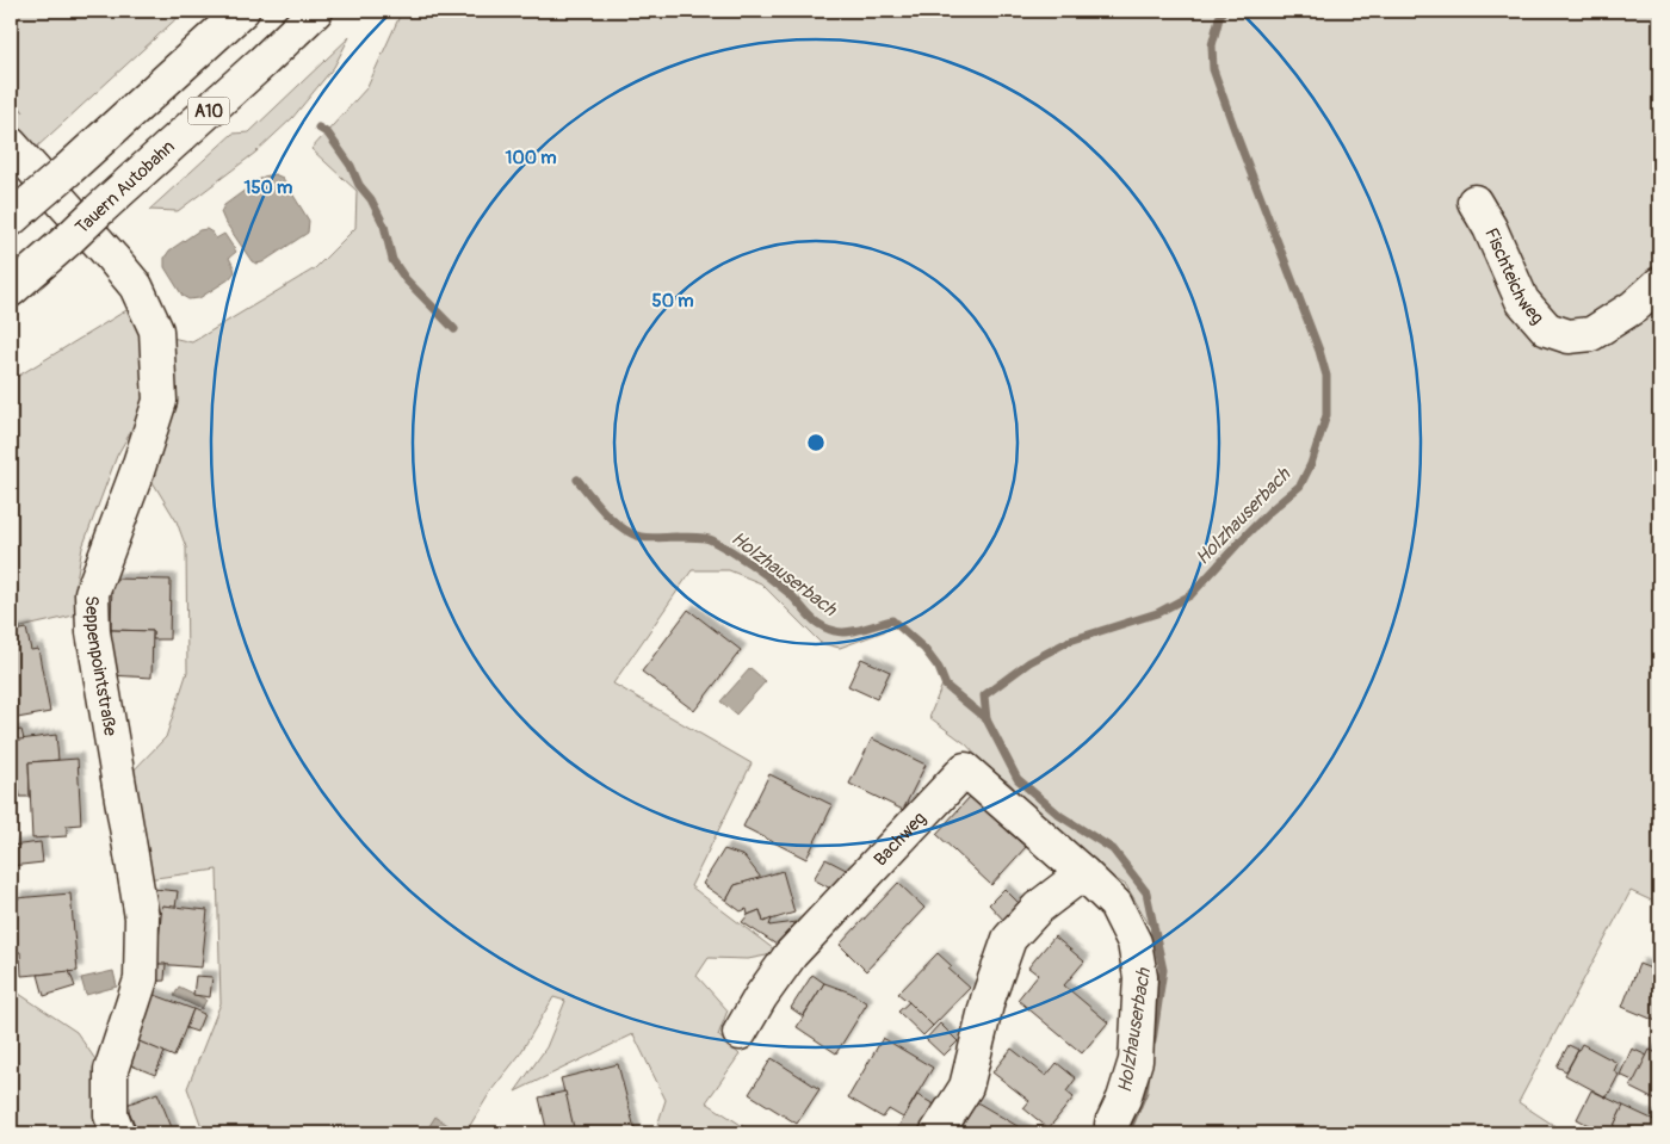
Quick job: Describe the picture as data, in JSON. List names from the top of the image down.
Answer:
{
  "streets": {
    "main road": [
      "A10",
      "Tauern Autobahn",
      "Fischteichweg",
      "Seppenpointstraße",
      "Bachweg"
    ]
  },
  "water": ["Holzhauserbach"],
  "rings": ["100 m", "150 m", "50 m"]
}
